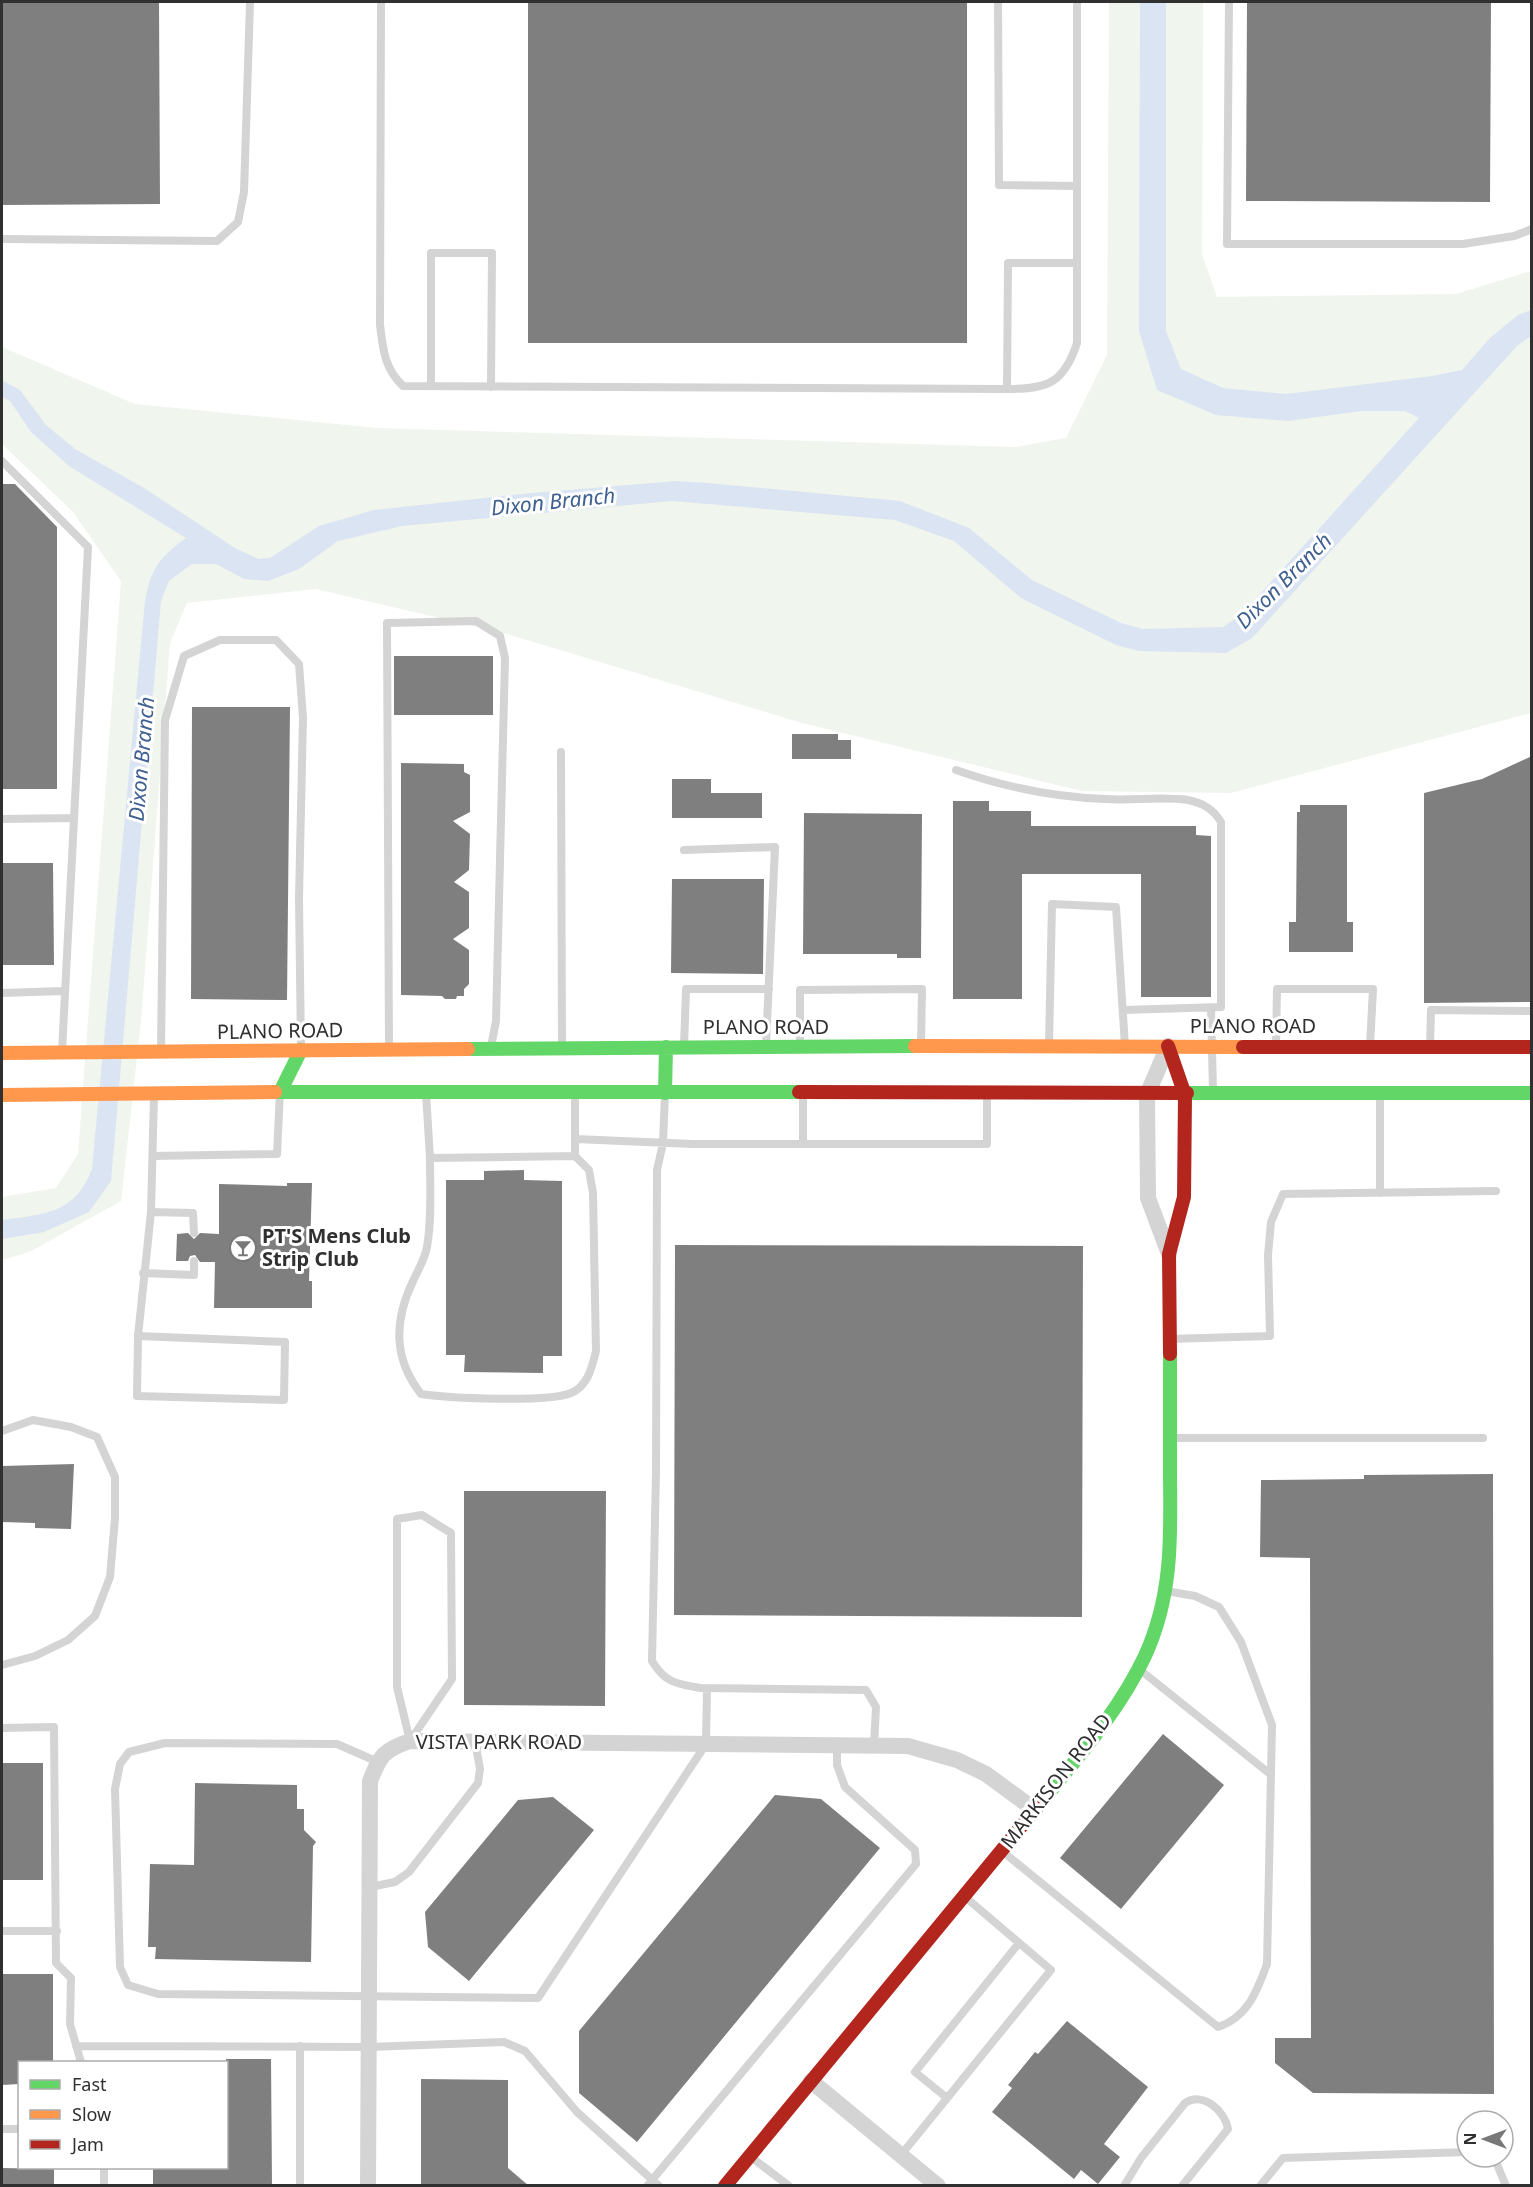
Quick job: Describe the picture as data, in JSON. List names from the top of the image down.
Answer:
{
  "streets": {
    "main road": ["PLANO ROAD", "MARKISON ROAD"],
    "street": ["VISTA PARK ROAD"]
  },
  "crossings": [
    ["PLANO ROAD", "MARKISON ROAD"],
    ["VISTA PARK ROAD", "MARKISON ROAD"]
  ],
  "water": ["Dixon Branch"],
  "places": {
    "bar": ["PT'S Mens Club Strip Club"]
  },
  "legend": ["Fast", "Slow", "Jam"],
  "north": "left"
}
